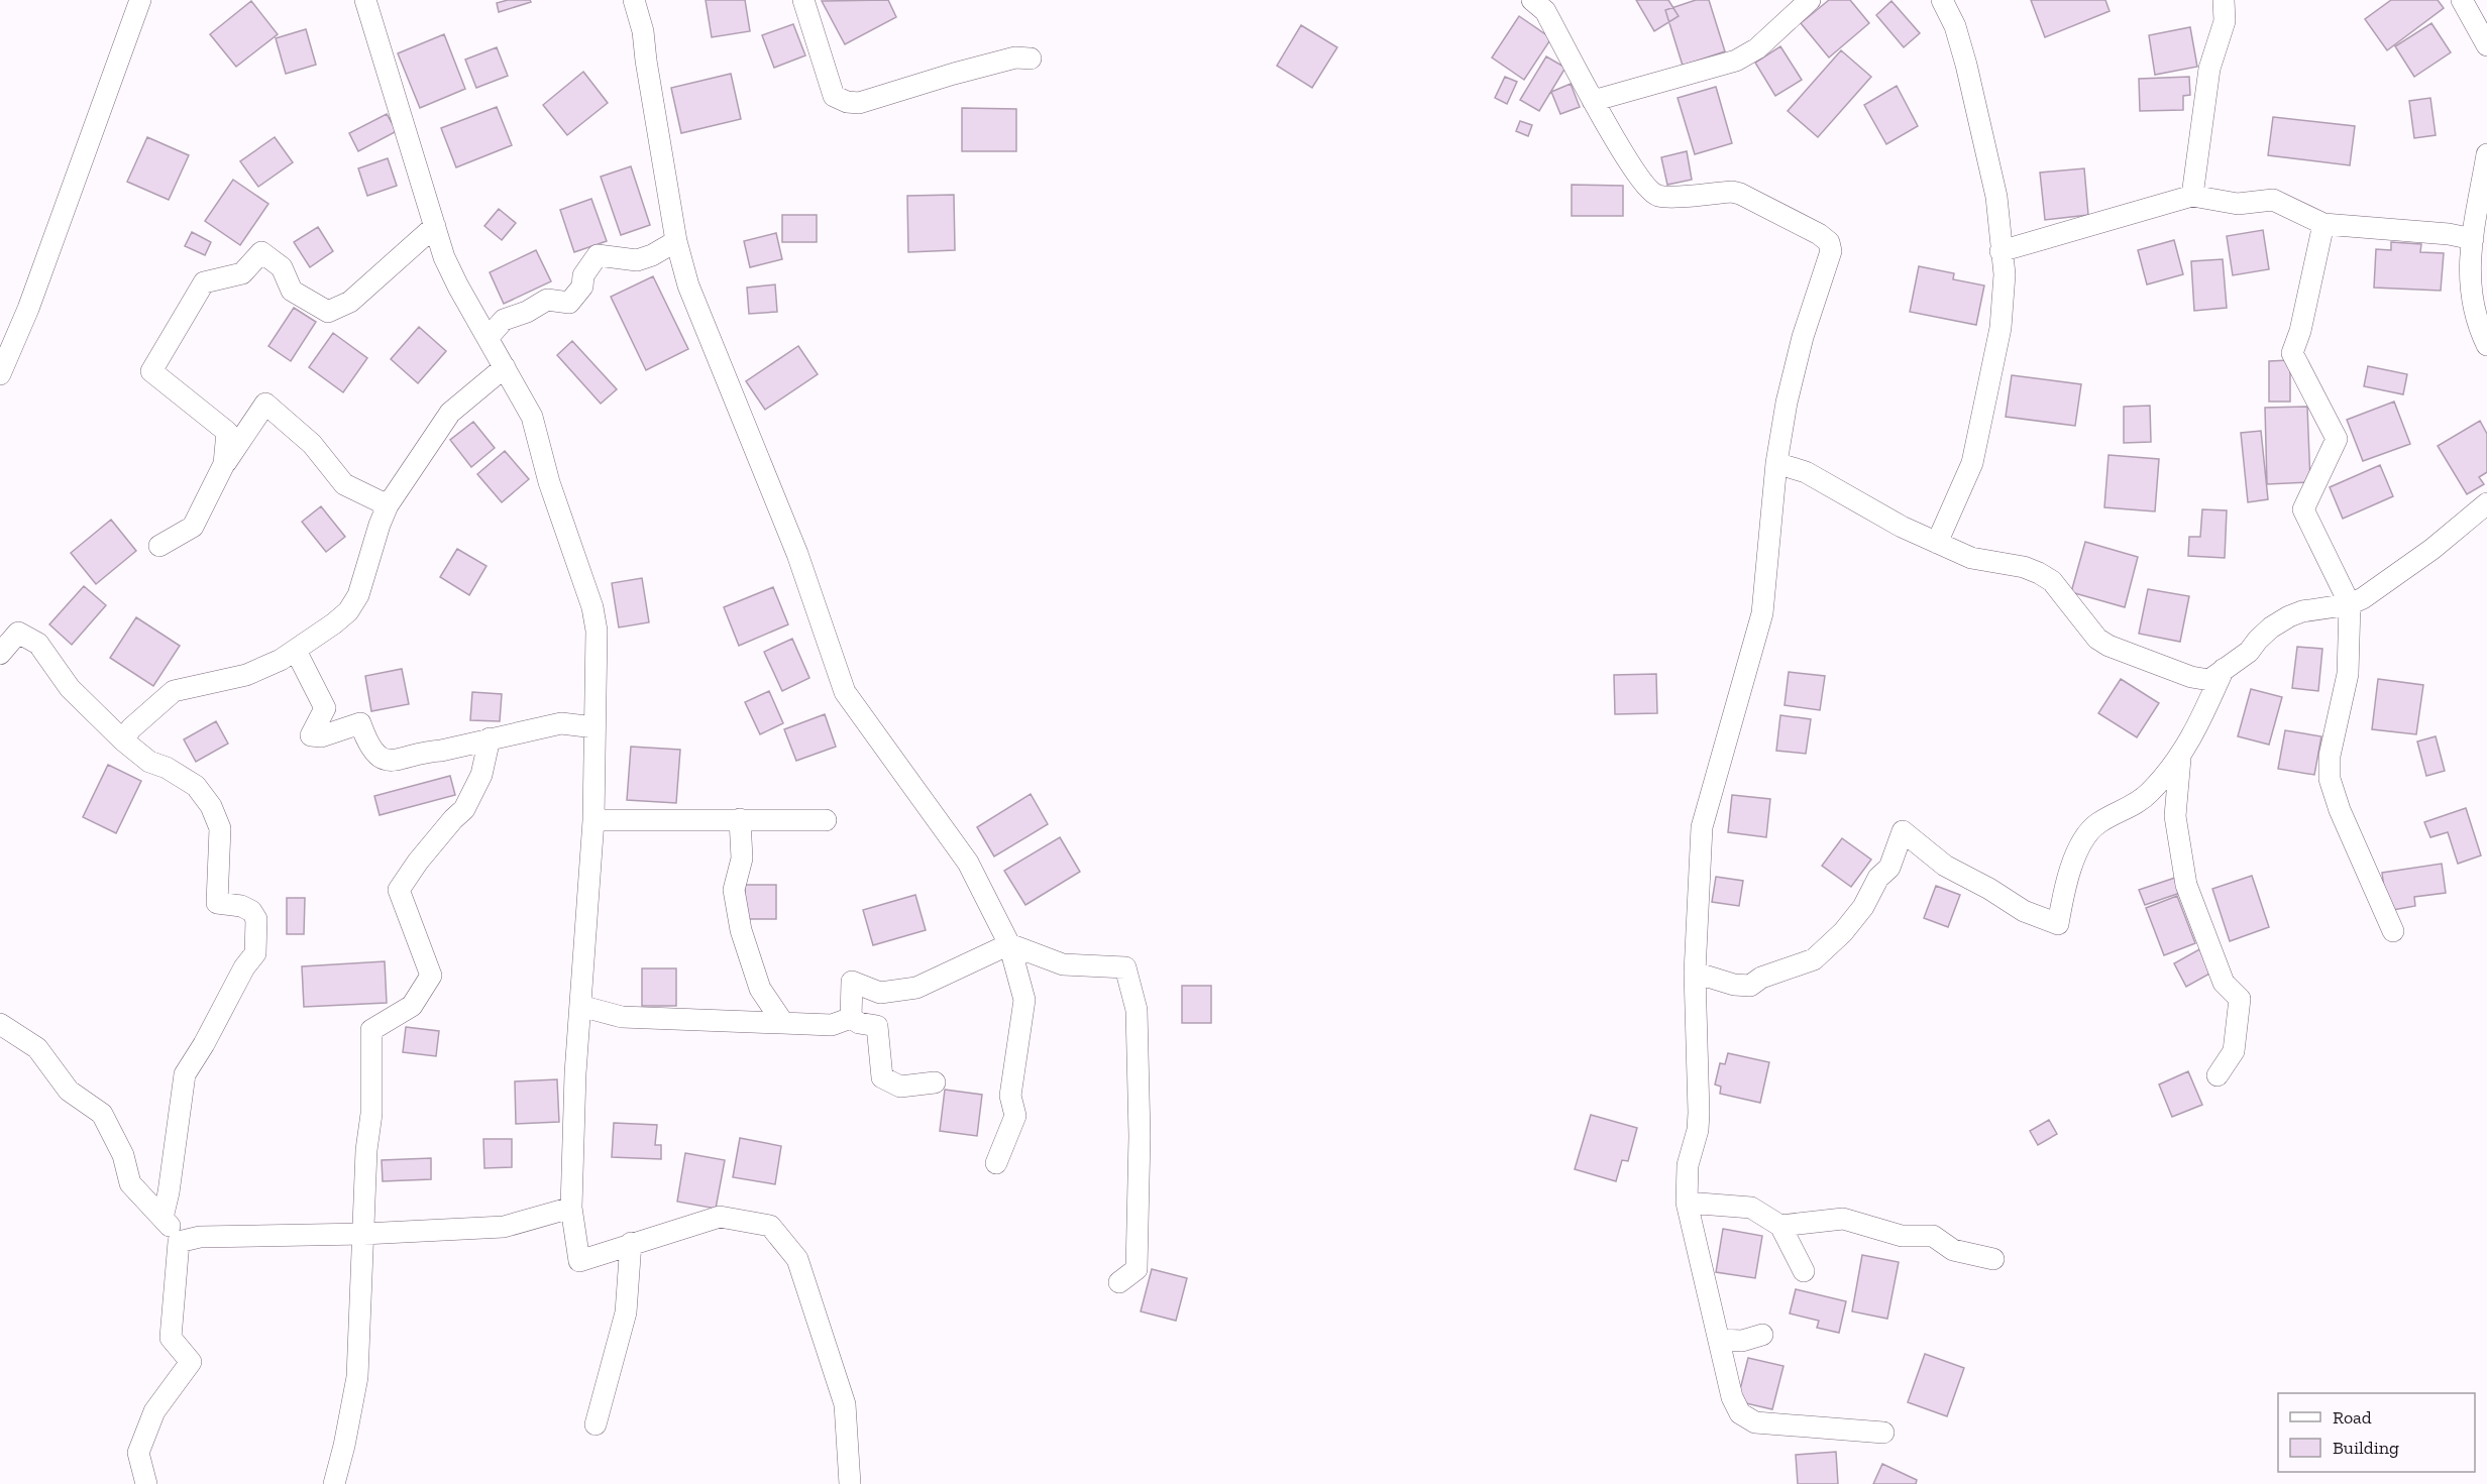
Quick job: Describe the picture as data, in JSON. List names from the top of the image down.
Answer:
{
  "legend": ["Road", "Building"]
}
